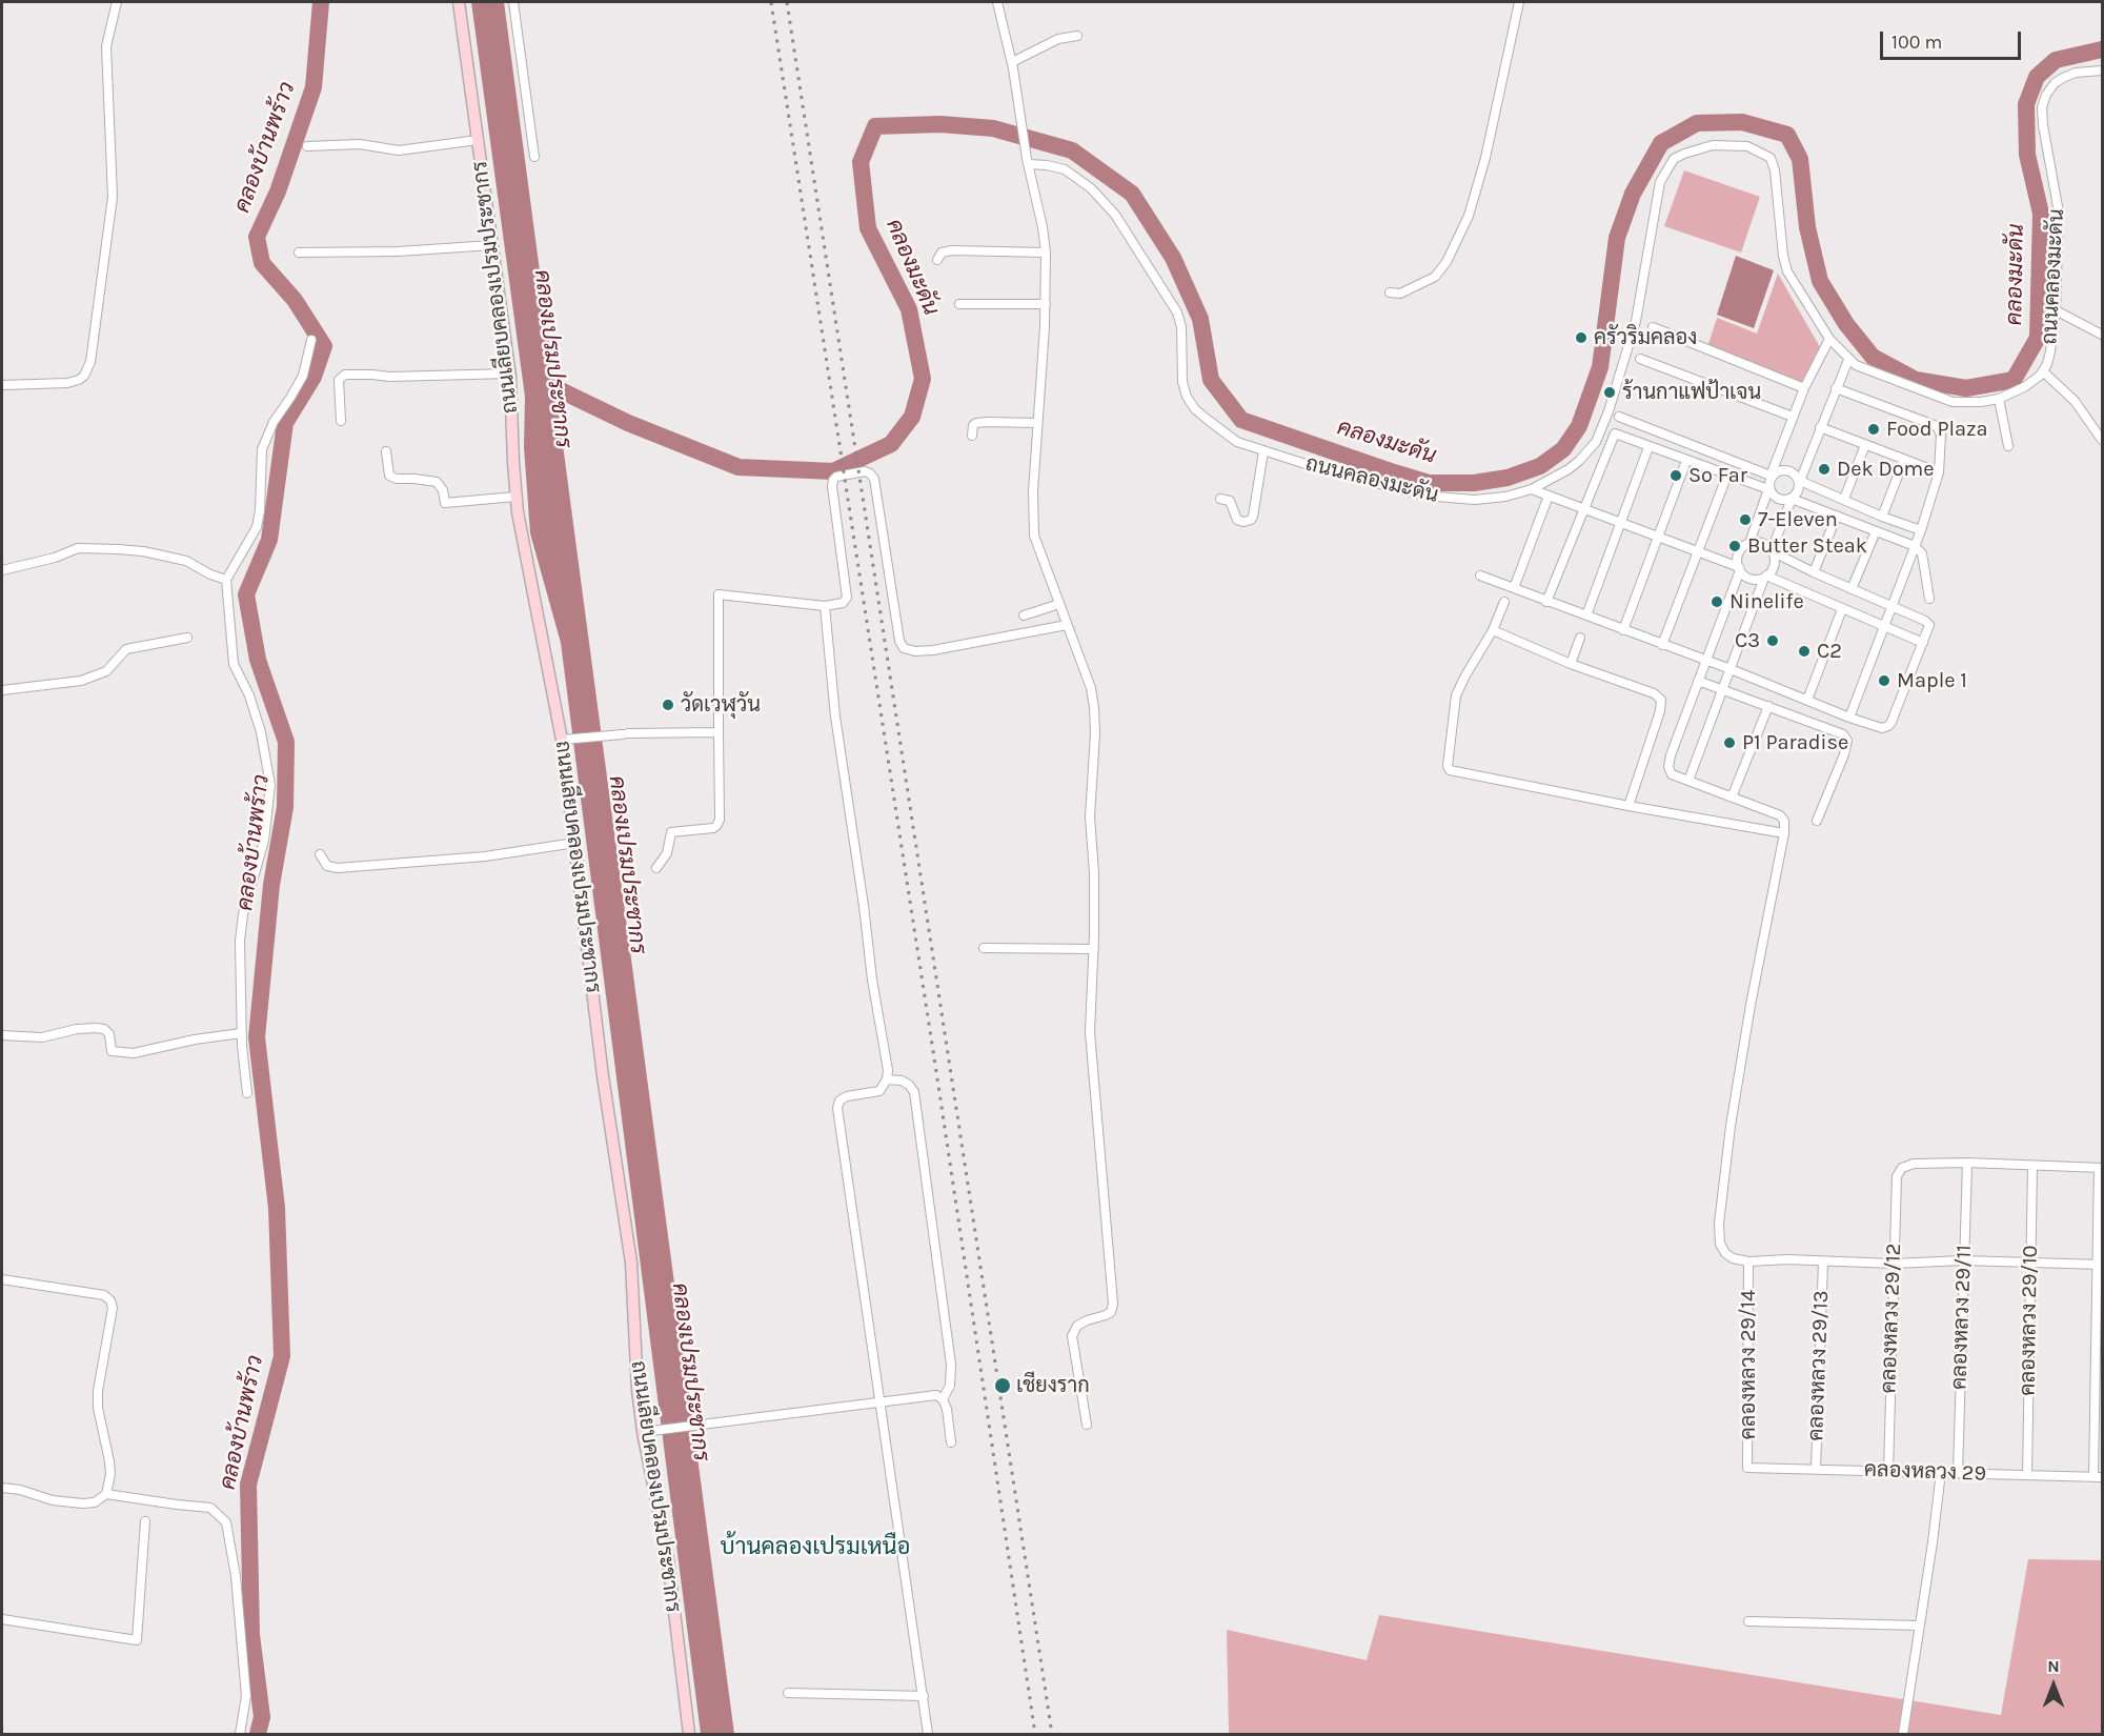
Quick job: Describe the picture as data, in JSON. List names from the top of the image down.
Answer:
{
  "streets": {
    "street": [
      "ถนนคลองมะดัน",
      "ถนนเลียบคลองเปรมประชากร",
      "คลองหลวง 29/11",
      "คลองหลวง 29/12",
      "คลองหลวง 29/10",
      "คลองหลวง 29/14",
      "คลองหลวง 29/13",
      "คลองหลวง 29"
    ]
  },
  "crossings": [
    ["คลองหลวง 29/11", "คลองหลวง 29/12"],
    ["คลองหลวง 29/11", "คลองหลวง 29"],
    ["คลองหลวง 29/12", "คลองหลวง 29"],
    ["คลองหลวง 29/10", "คลองหลวง 29"],
    ["คลองหลวง 29/14", "คลองหลวง 29"],
    ["คลองหลวง 29/13", "คลองหลวง 29"]
  ],
  "districts": ["บ้านคลองเปรมเหนือ"],
  "water": ["คลองบ้านพร้าว", "คลองมะดัน", "คลองเปรมประชากร"],
  "places": [
    "ครัวริมคลอง",
    "ร้านกาแฟป้าเจน",
    "Food Plaza",
    "Dek Dome",
    "So Far",
    "7-Eleven",
    "Butter Steak",
    "Ninelife",
    "C3",
    "C2",
    "Maple 1",
    "วัดเวฬุวัน",
    "P1 Paradise",
    "เชียงราก"
  ],
  "scale_bar": "100 m",
  "north": "top"
}
